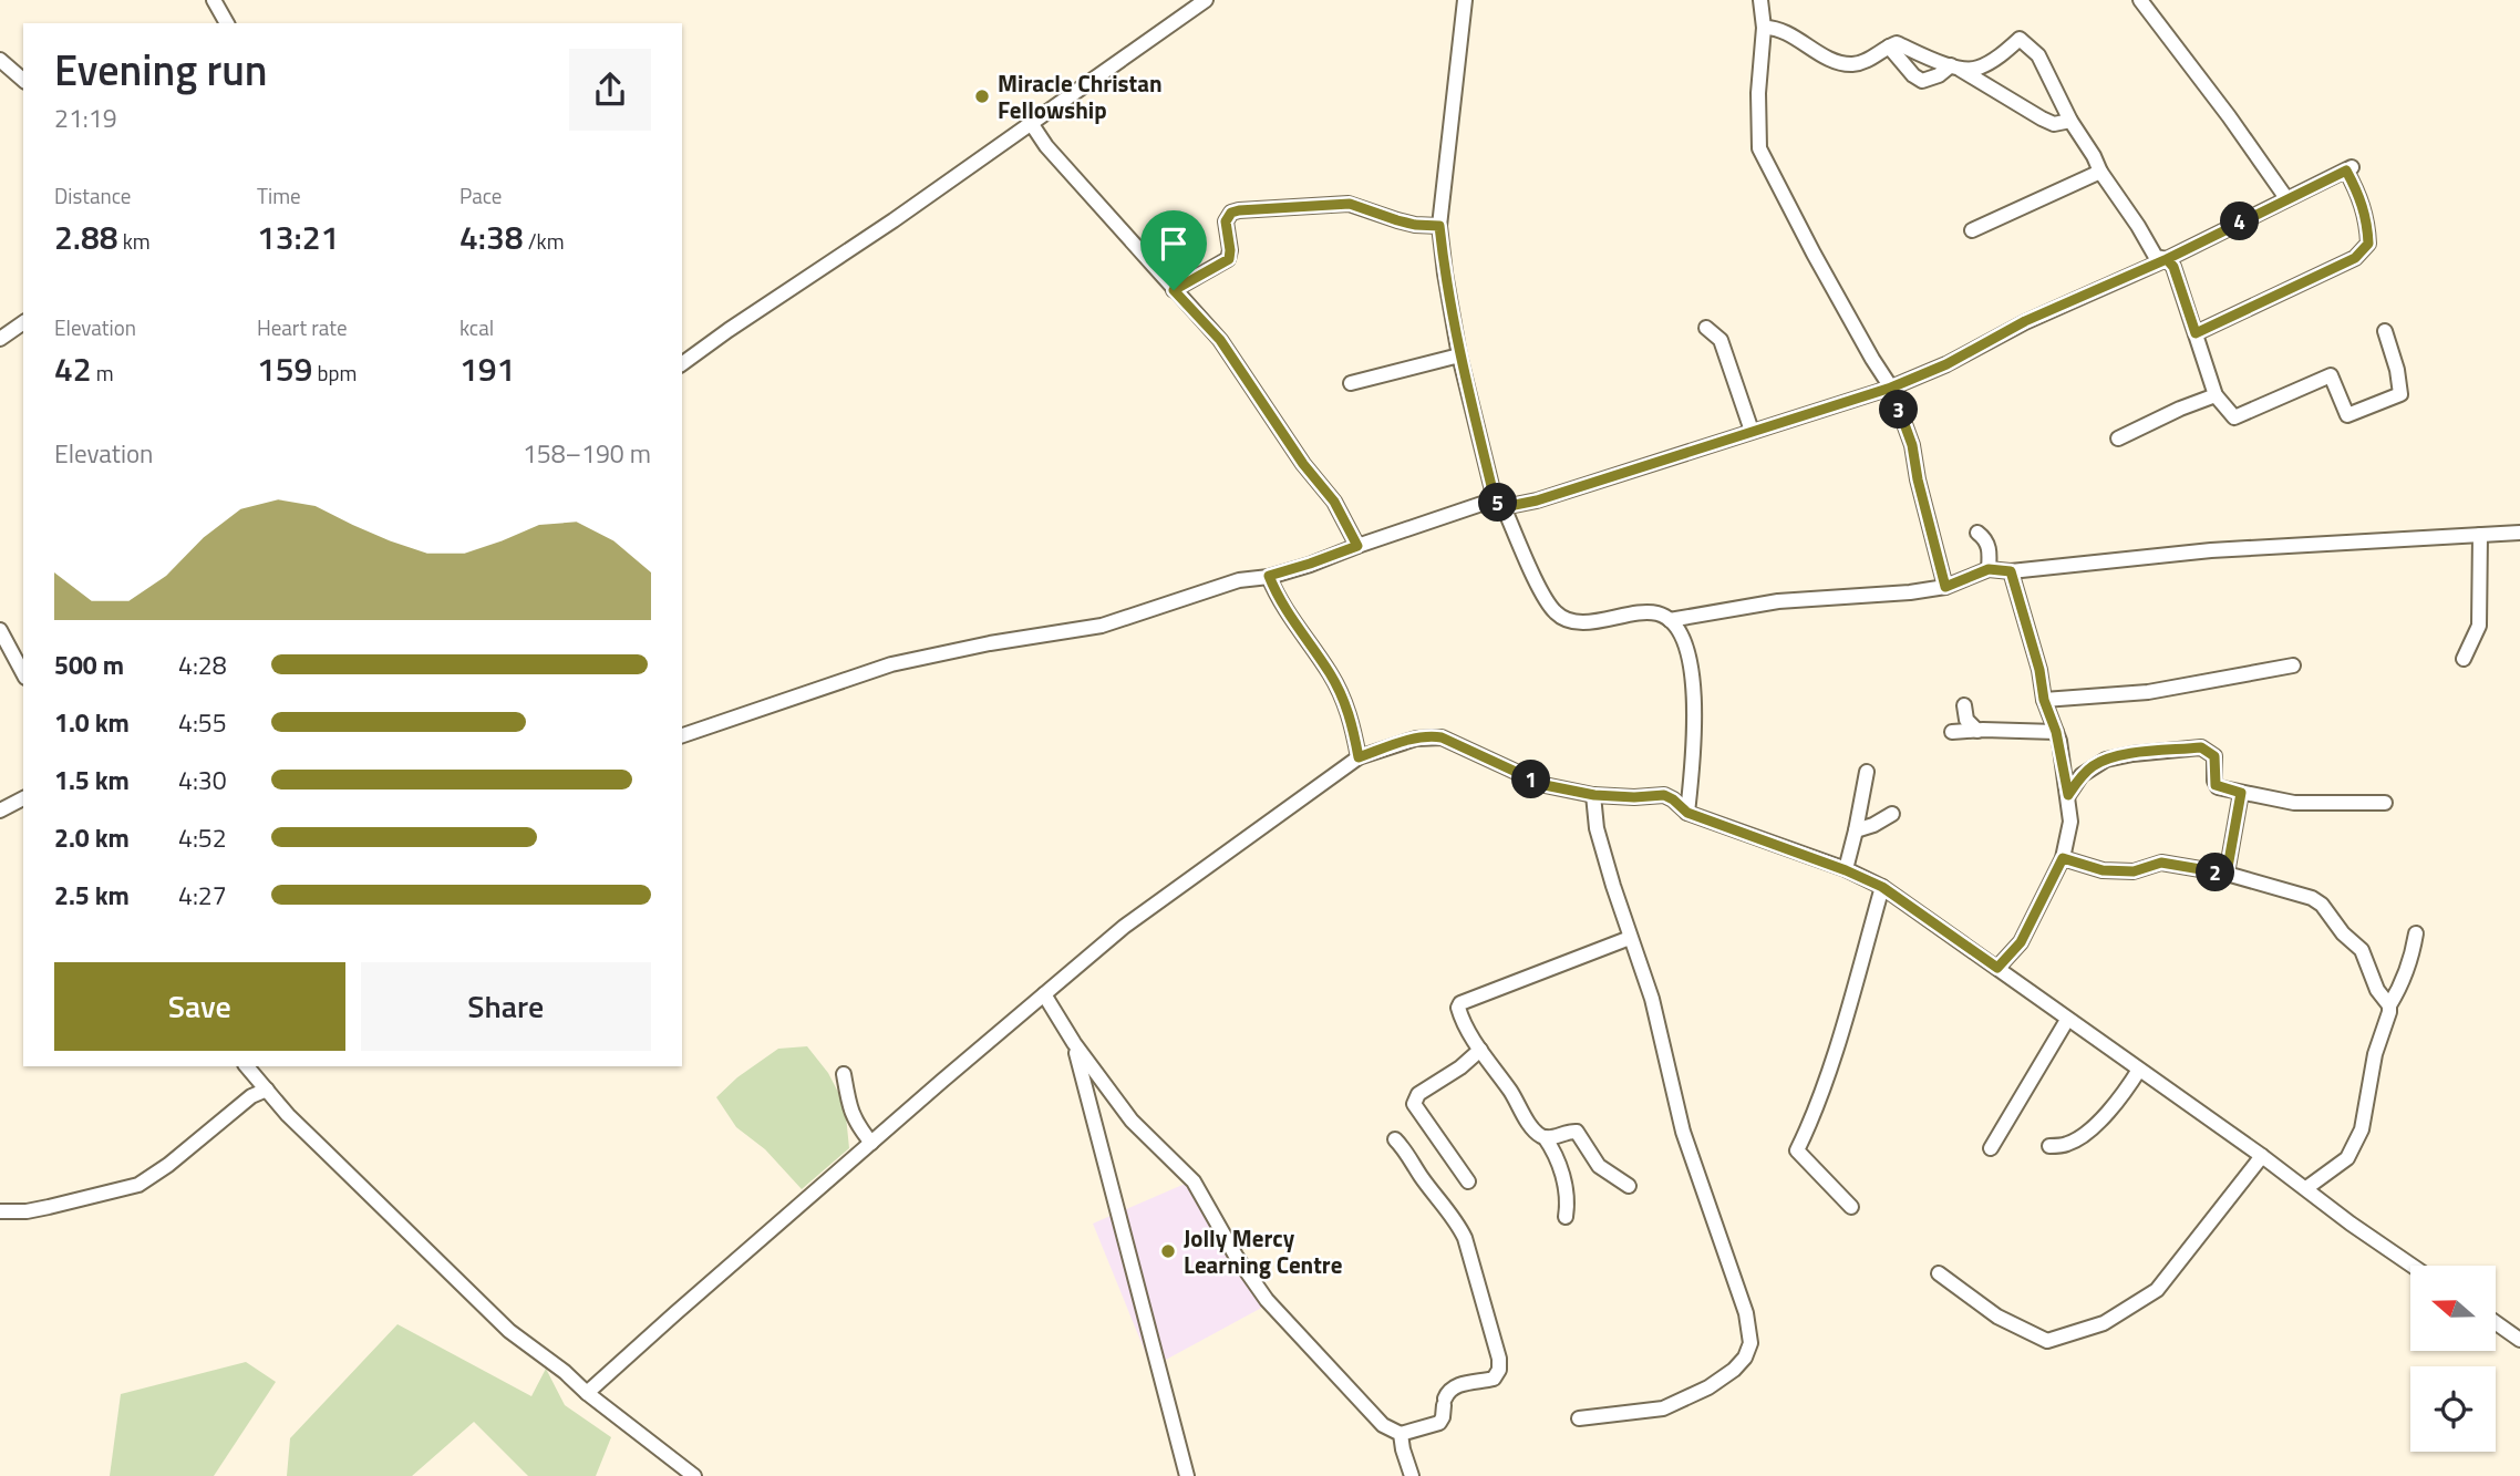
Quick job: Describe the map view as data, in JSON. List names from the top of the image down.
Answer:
{
  "places": ["Miracle Christan Fellowship", "Jolly Mercy Learning Centre"],
  "north": "left",
  "page": {
    "heading": ["Evening run", "21:19"],
    "stats": [
      ["Distance", "2.88 km"],
      ["Time", "13:21"],
      ["Pace", "4:38 /km"],
      ["Elevation", "42 m"],
      ["Heart rate", "159 bpm"],
      ["kcal", "191"]
    ],
    "pins": [
      "4",
      "3",
      "5",
      "1",
      "2"
    ],
    "chart": ["Elevation", "158–190 m"],
    "list": [
      {
        "name": "500 m",
        "note": "4:28"
      },
      {
        "name": "1.0 km",
        "note": "4:55"
      },
      {
        "name": "1.5 km",
        "note": "4:30"
      },
      {
        "name": "2.0 km",
        "note": "4:52"
      },
      {
        "name": "2.5 km",
        "note": "4:27"
      }
    ],
    "buttons": ["Save", "Share"]
  }
}
